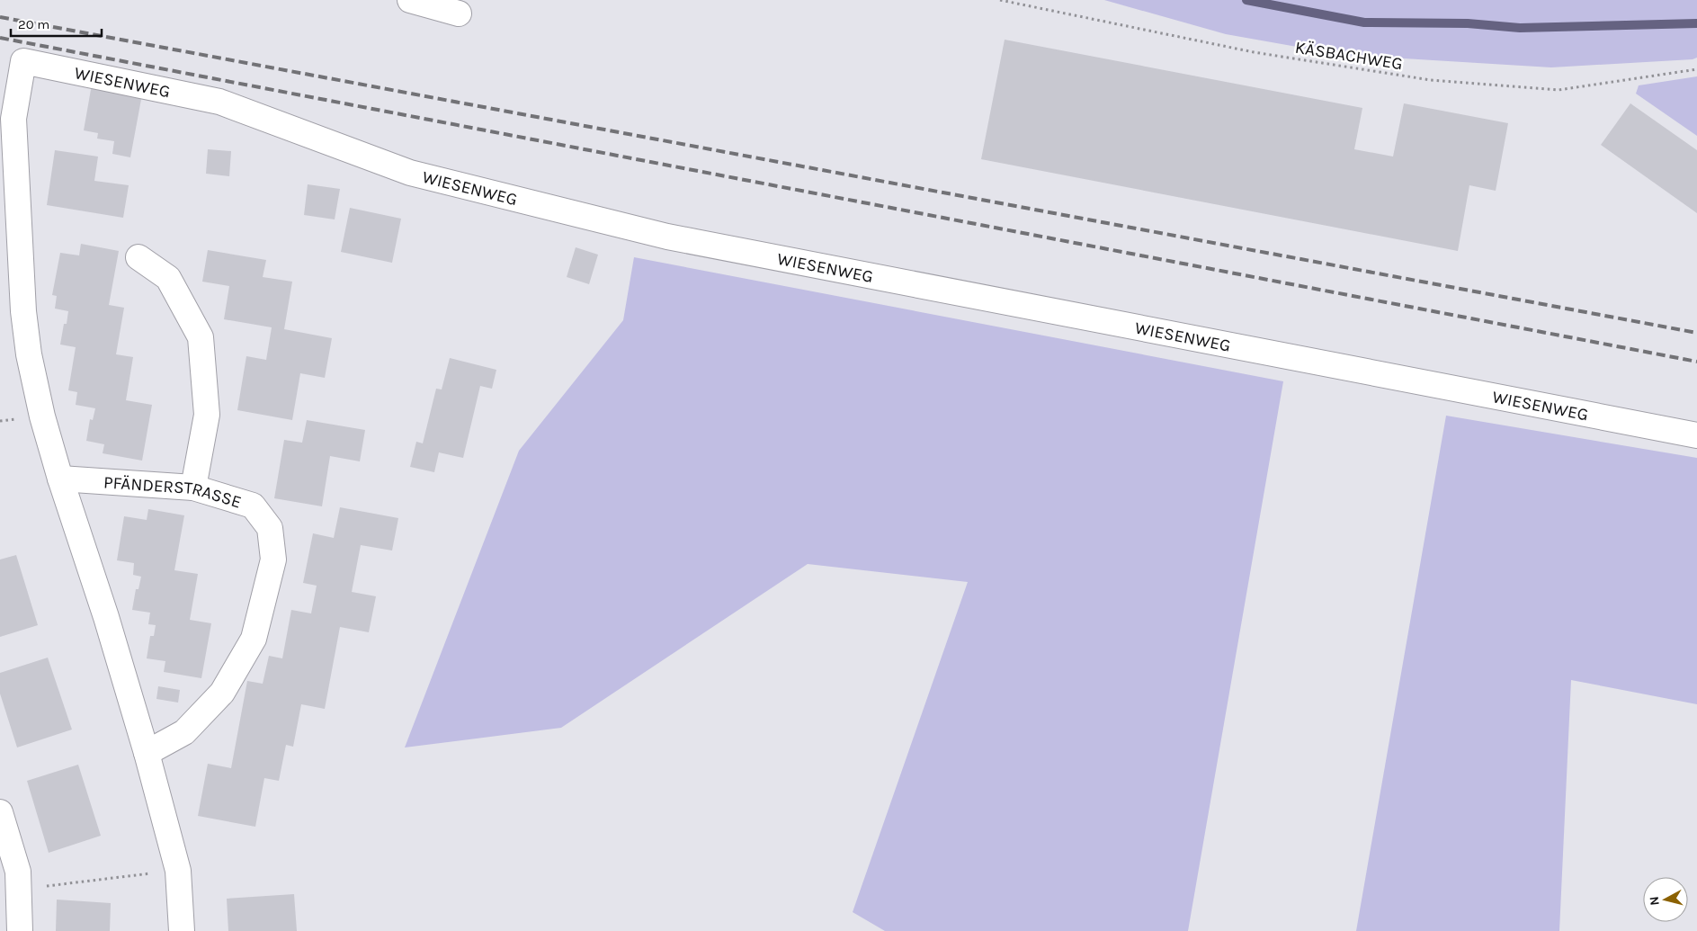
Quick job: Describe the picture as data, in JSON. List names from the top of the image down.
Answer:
{
  "streets": {
    "street": ["WIESENWEG", "PFÄNDERSTRASSE"],
    "path": ["KÄSBACHWEG"]
  },
  "scale_bar": "20 m",
  "north": "left"
}
